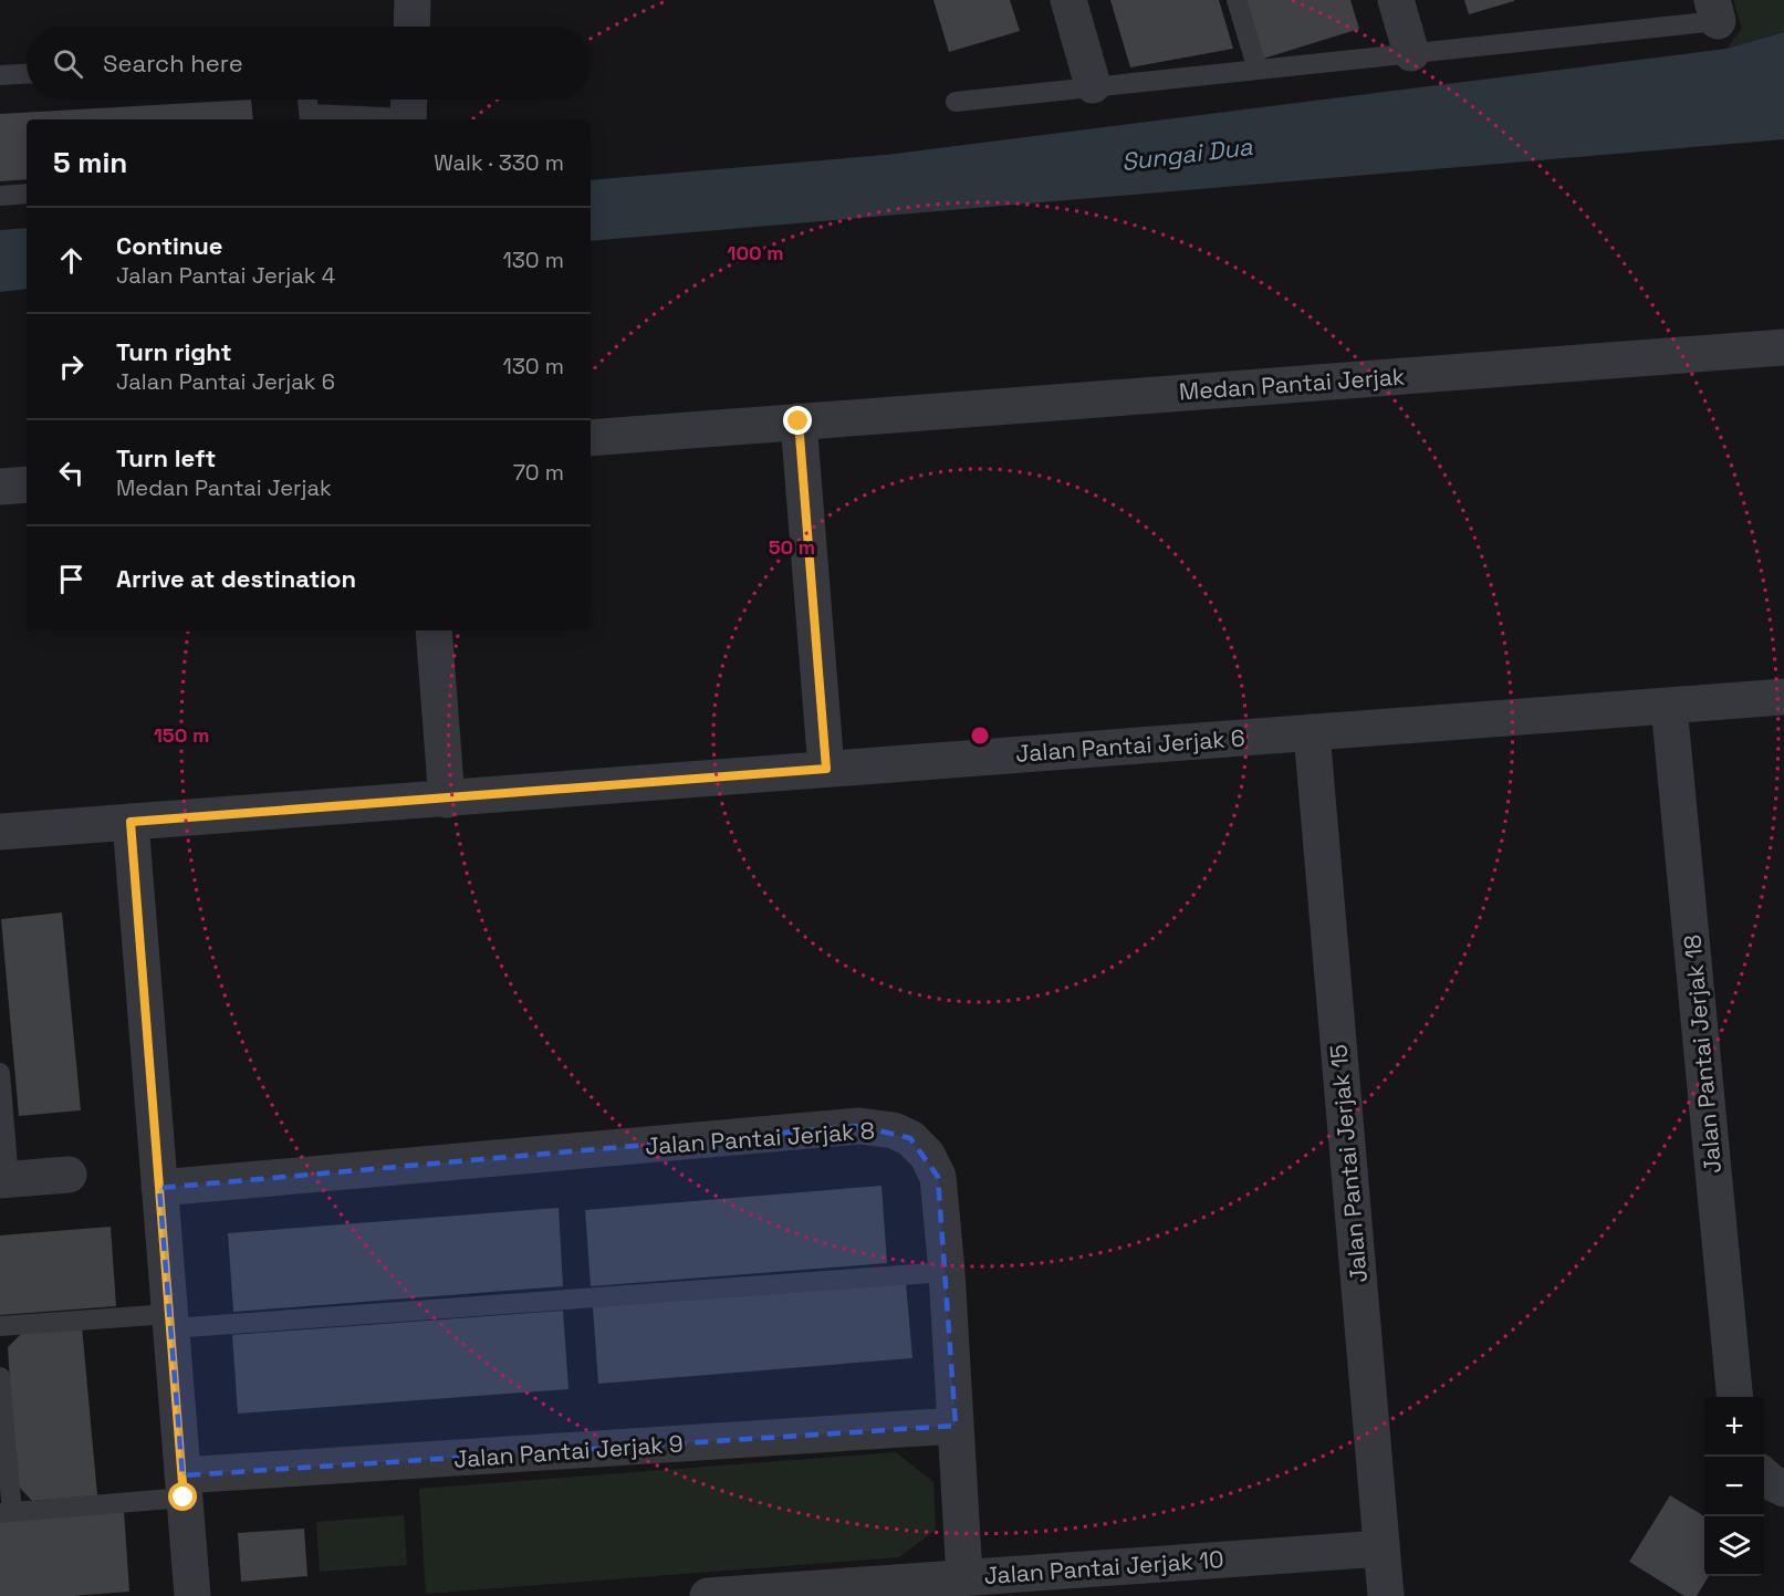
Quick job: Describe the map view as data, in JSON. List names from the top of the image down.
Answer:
{
  "streets": {
    "street": [
      "Medan Pantai Jerjak",
      "Jalan Pantai Jerjak 6",
      "Jalan Pantai Jerjak 18",
      "Jalan Pantai Jerjak 8",
      "Jalan Pantai Jerjak 15",
      "Jalan Pantai Jerjak 9",
      "Jalan Pantai Jerjak 10"
    ]
  },
  "crossings": [
    ["Jalan Pantai Jerjak 6", "Jalan Pantai Jerjak 18"],
    ["Jalan Pantai Jerjak 6", "Jalan Pantai Jerjak 15"],
    ["Jalan Pantai Jerjak 8", "Jalan Pantai Jerjak 9"],
    ["Jalan Pantai Jerjak 8", "Jalan Pantai Jerjak 10"],
    ["Jalan Pantai Jerjak 15", "Jalan Pantai Jerjak 10"]
  ],
  "water": ["Sungai Dua"],
  "page": {
    "search": "Search here",
    "heading": ["5 min", "Walk · 330 m"],
    "list": [
      ["Continue", "Jalan Pantai Jerjak 4", "130 m"],
      ["Turn right", "Jalan Pantai Jerjak 6", "130 m"],
      ["Turn left", "Medan Pantai Jerjak", "70 m"],
      "Arrive at destination"
    ],
    "map_buttons": ["+", "−"]
  },
  "rings": ["100 m", "50 m", "150 m"]
}
